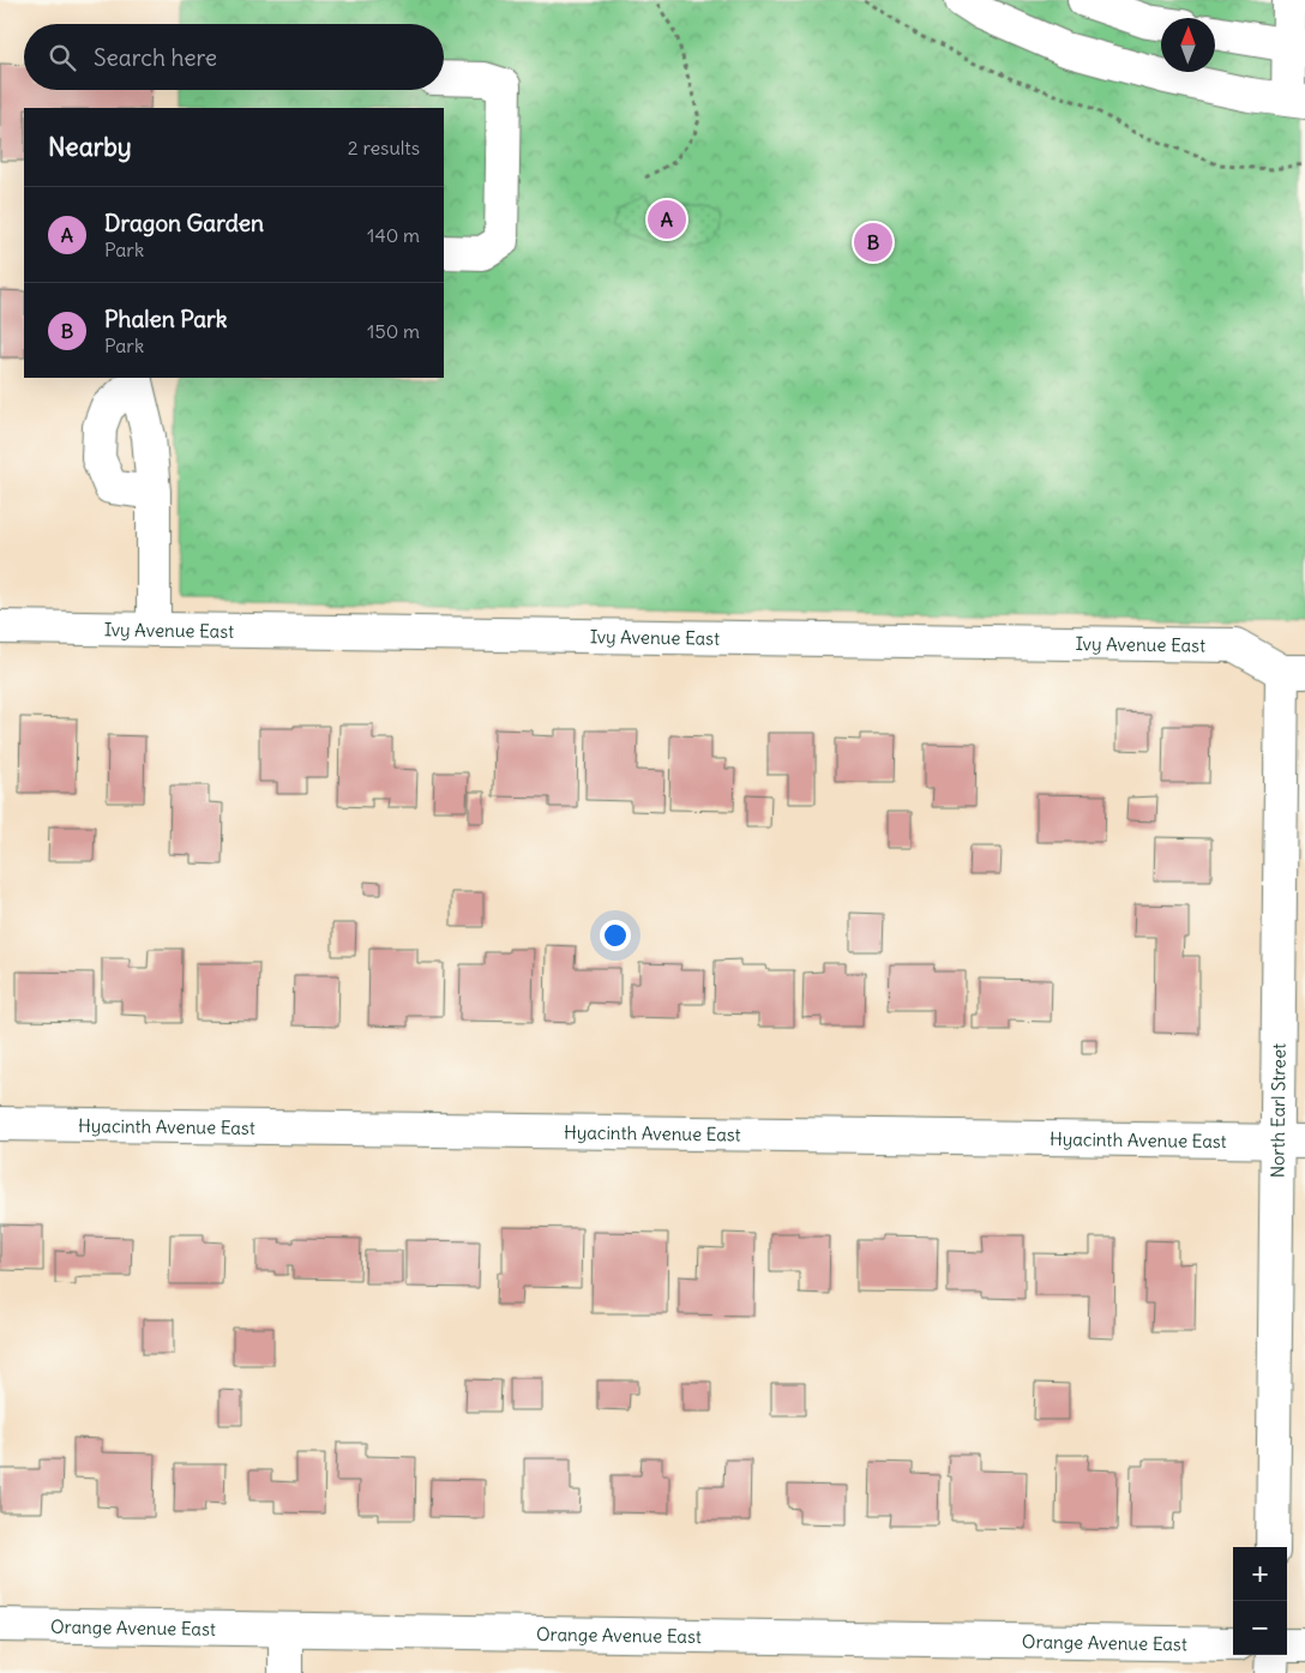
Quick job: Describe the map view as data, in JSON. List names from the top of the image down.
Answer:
{
  "streets": {
    "street": [
      "Ivy Avenue East",
      "North Earl Street",
      "Hyacinth Avenue East",
      "Orange Avenue East"
    ]
  },
  "crossings": [
    ["Ivy Avenue East", "North Earl Street"],
    ["North Earl Street", "Hyacinth Avenue East"]
  ],
  "north": "top",
  "page": {
    "search": "Search here",
    "heading": ["Nearby", "2 results"],
    "list": [
      {
        "mark": "A",
        "name": "Dragon Garden",
        "note": "Park",
        "value": "140 m"
      },
      {
        "mark": "B",
        "name": "Phalen Park",
        "note": "Park",
        "value": "150 m"
      }
    ],
    "pins": ["A", "B"],
    "map_buttons": ["+", "−"]
  }
}
